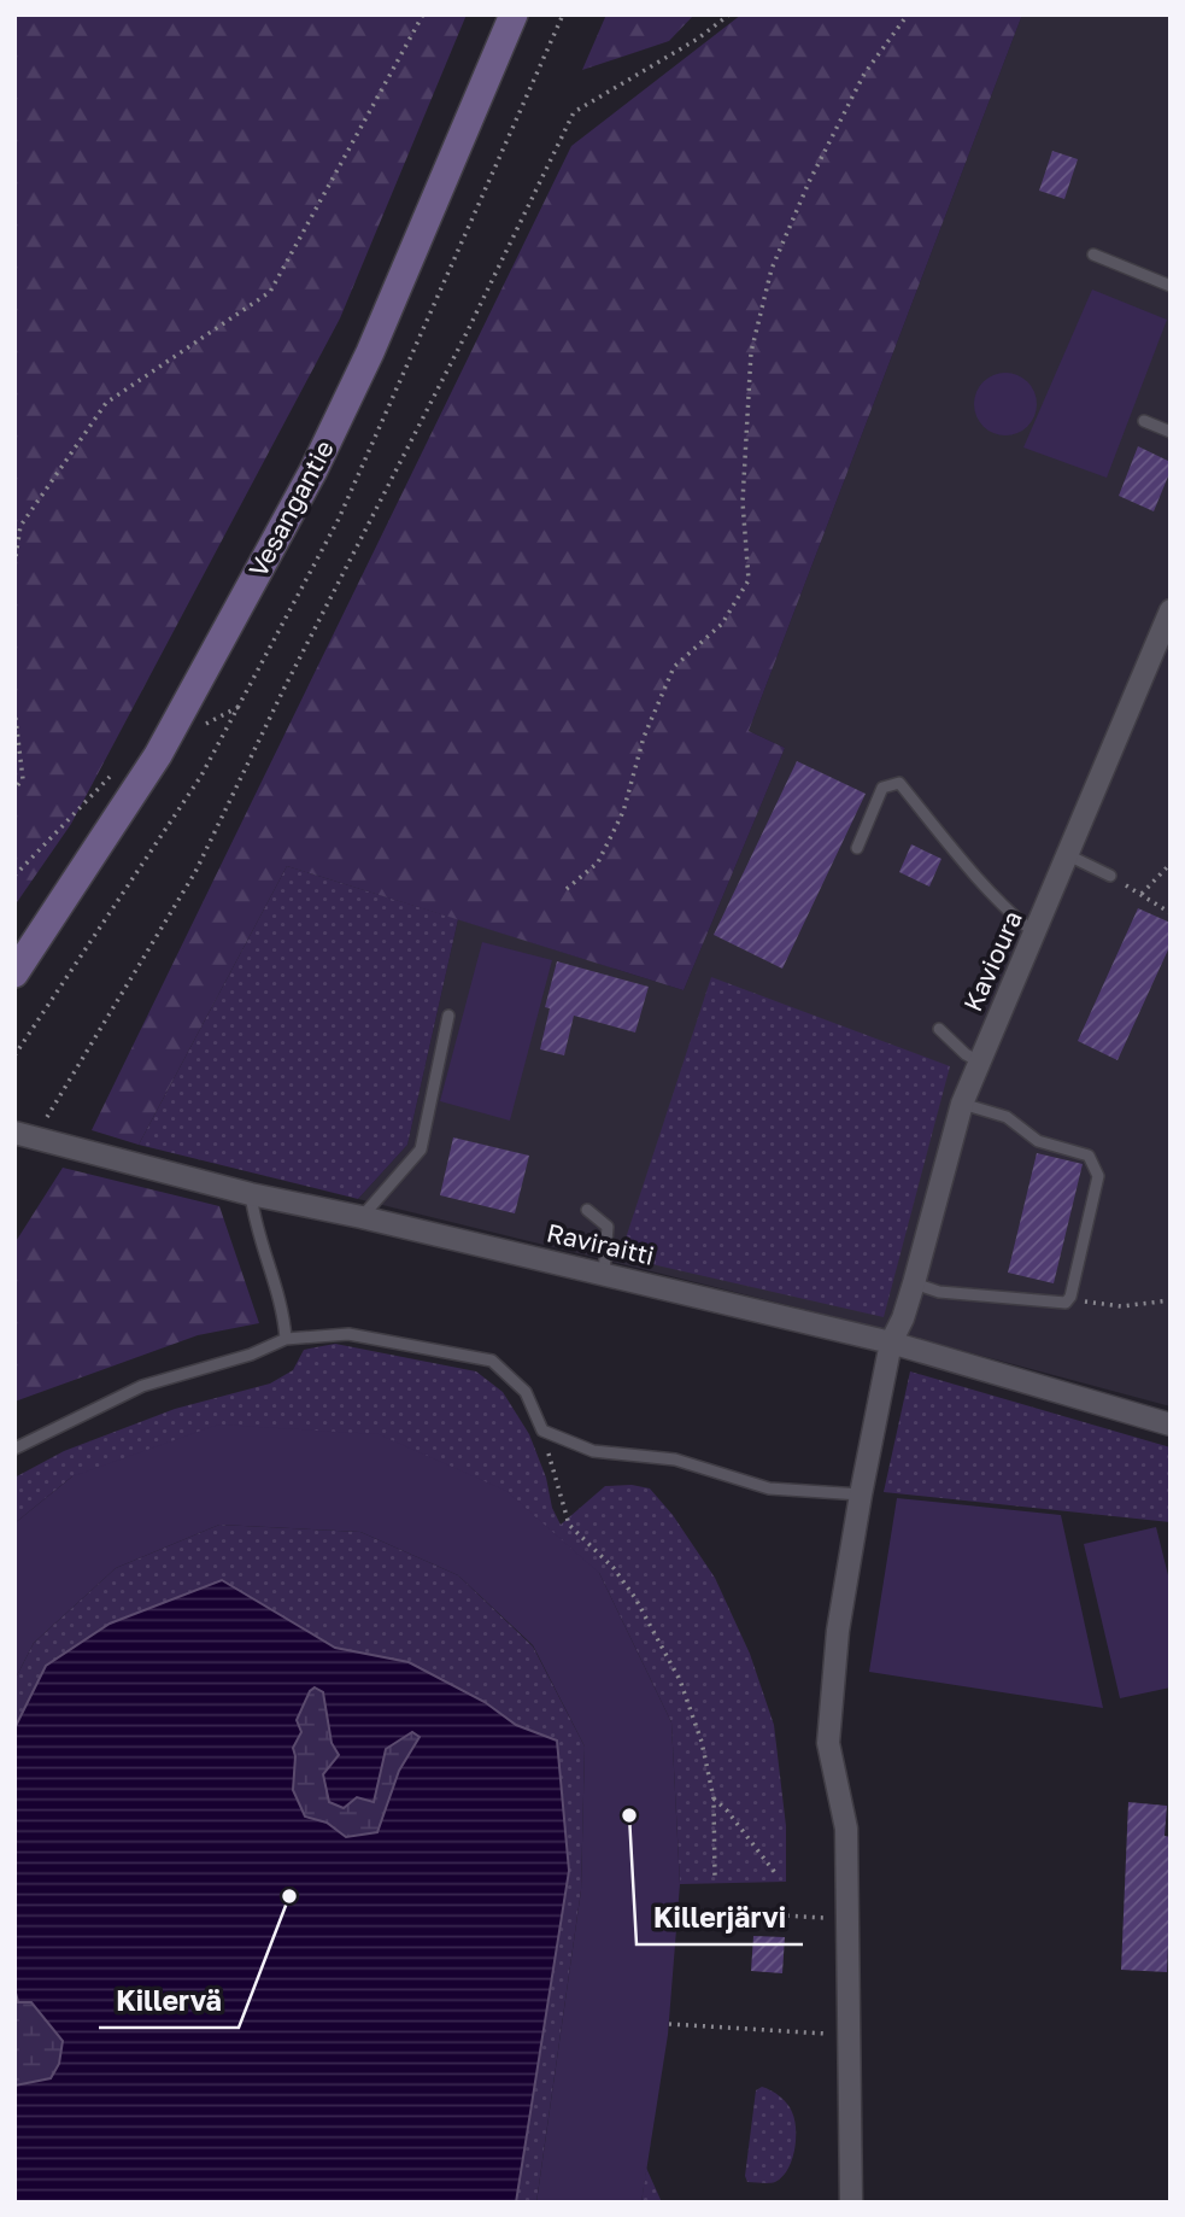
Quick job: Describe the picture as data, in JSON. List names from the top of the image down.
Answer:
{
  "streets": {
    "street": ["Vesangantie", "Kavioura", "Raviraitti"]
  },
  "crossings": [
    ["Kavioura", "Raviraitti"]
  ],
  "places": ["Killerjärvi", "Killervä"]
}
